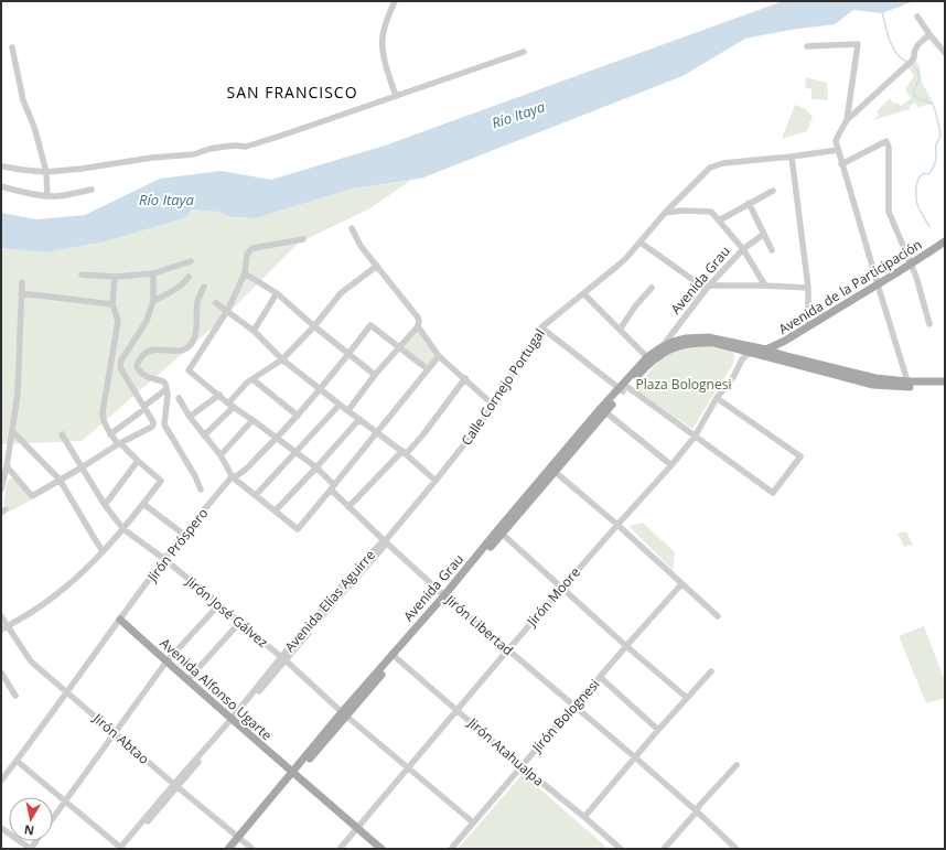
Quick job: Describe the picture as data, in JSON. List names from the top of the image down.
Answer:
{
  "streets": {
    "main road": ["Avenida Grau", "Avenida de la Participación", "Avenida Alfonso Ugarte"],
    "street": [
      "Calle Cornejo Portugal",
      "Jirón Próspero",
      "Jirón Moore",
      "Avenida Elías Aguirre",
      "Jirón José Gálvez",
      "Jirón Libertad",
      "Jirón Bolognesi",
      "Jirón Abtao",
      "Jirón Atahualpa"
    ]
  },
  "crossings": [
    ["Avenida Grau", "Avenida de la Participación"],
    ["Avenida Grau", "Jirón José Gálvez"],
    ["Avenida Grau", "Jirón Libertad"],
    ["Avenida Grau", "Avenida Alfonso Ugarte"],
    ["Avenida Grau", "Jirón Abtao"],
    ["Avenida Grau", "Jirón Atahualpa"],
    ["Calle Cornejo Portugal", "Avenida Elías Aguirre"],
    ["Calle Cornejo Portugal", "Jirón Libertad"],
    ["Jirón Próspero", "Jirón José Gálvez"],
    ["Jirón Próspero", "Jirón Libertad"],
    ["Jirón Próspero", "Avenida Alfonso Ugarte"],
    ["Jirón Próspero", "Jirón Abtao"],
    ["Jirón Moore", "Jirón José Gálvez"],
    ["Jirón Moore", "Jirón Libertad"],
    ["Jirón Moore", "Avenida Alfonso Ugarte"],
    ["Jirón Moore", "Jirón Atahualpa"],
    ["Avenida Elías Aguirre", "Jirón José Gálvez"],
    ["Avenida Elías Aguirre", "Jirón Libertad"],
    ["Avenida Elías Aguirre", "Avenida Alfonso Ugarte"],
    ["Avenida Elías Aguirre", "Jirón Abtao"],
    ["Jirón José Gálvez", "Jirón Bolognesi"],
    ["Jirón Libertad", "Jirón Bolognesi"],
    ["Jirón Bolognesi", "Jirón Atahualpa"]
  ],
  "districts": ["SAN FRANCISCO"],
  "water": ["Río Itaya"],
  "parks": ["Plaza Bolognesi"],
  "north": "bottom"
}
